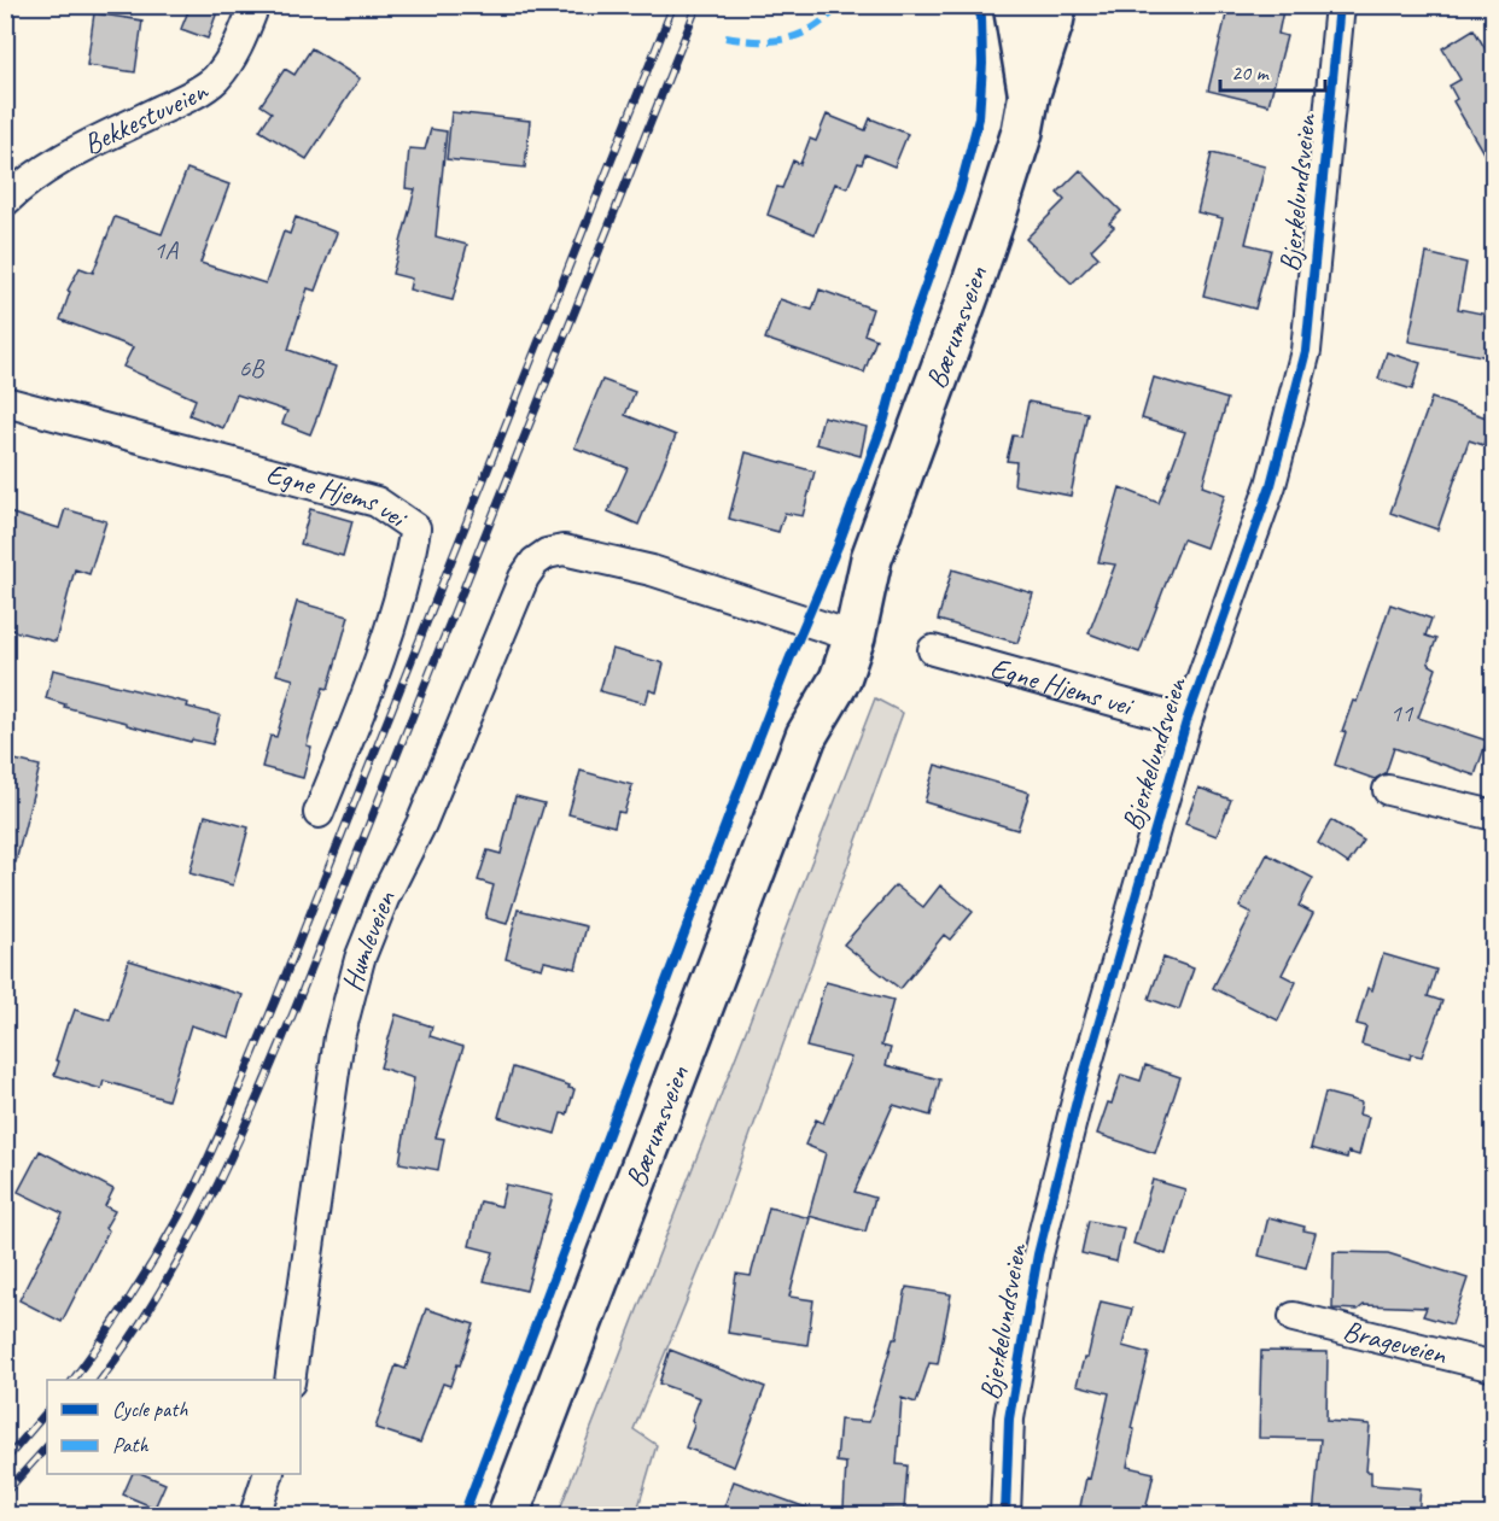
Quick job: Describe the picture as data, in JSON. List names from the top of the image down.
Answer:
{
  "streets": {
    "main road": ["Bærumsveien"],
    "street": [
      "Bekkestuveien",
      "Bjerkelundsveien",
      "Egne Hjems vei",
      "Humleveien",
      "Brageveien"
    ]
  },
  "crossings": [
    ["Bjerkelundsveien", "Egne Hjems vei"],
    ["Bærumsveien", "Humleveien"]
  ],
  "house_numbers": ["1A", "6B", "11"],
  "legend": ["Cycle path", "Path"],
  "scale_bar": "20 m"
}
